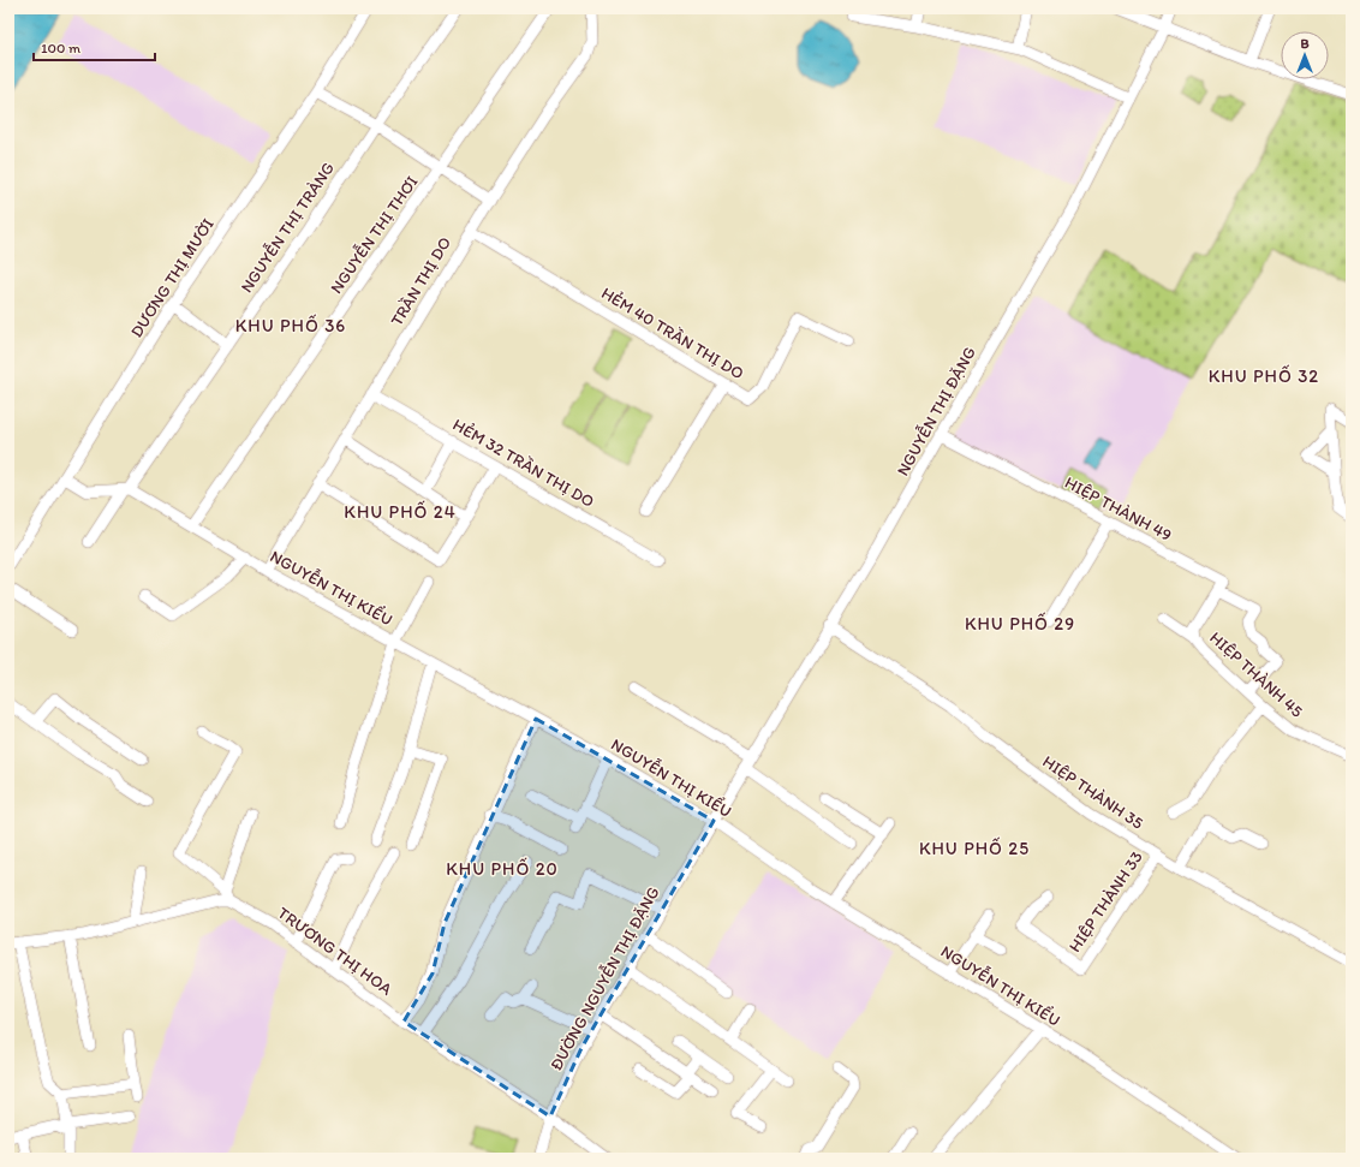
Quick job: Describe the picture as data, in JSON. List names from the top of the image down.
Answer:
{
  "streets": {
    "street": [
      "NGUYỄN THỊ TRÀNG",
      "NGUYỄN THỊ THƠI",
      "DƯƠNG THỊ MƯỜI",
      "TRẦN THỊ DO",
      "HẺM 40 TRẦN THỊ DO",
      "NGUYỄN THỊ ĐẶNG",
      "HẺM 32 TRẦN THỊ DO",
      "HIỆP THÀNH 49",
      "NGUYỄN THỊ KIỂU",
      "HIỆP THÀNH 45",
      "HIỆP THÀNH 35",
      "HIỆP THÀNH 33",
      "TRƯƠNG THỊ HOA",
      "ĐƯỜNG NGUYỄN THỊ ĐẶNG"
    ]
  },
  "crossings": [
    ["NGUYỄN THỊ TRÀNG", "NGUYỄN THỊ KIỂU"],
    ["NGUYỄN THỊ THƠI", "NGUYỄN THỊ KIỂU"],
    ["TRẦN THỊ DO", "HẺM 40 TRẦN THỊ DO"],
    ["TRẦN THỊ DO", "HẺM 32 TRẦN THỊ DO"],
    ["TRẦN THỊ DO", "NGUYỄN THỊ KIỂU"],
    ["NGUYỄN THỊ ĐẶNG", "HIỆP THÀNH 49"],
    ["NGUYỄN THỊ ĐẶNG", "NGUYỄN THỊ KIỂU"],
    ["NGUYỄN THỊ ĐẶNG", "HIỆP THÀNH 35"],
    ["NGUYỄN THỊ ĐẶNG", "ĐƯỜNG NGUYỄN THỊ ĐẶNG"],
    ["NGUYỄN THỊ KIỂU", "ĐƯỜNG NGUYỄN THỊ ĐẶNG"],
    ["HIỆP THÀNH 35", "HIỆP THÀNH 33"],
    ["TRƯƠNG THỊ HOA", "ĐƯỜNG NGUYỄN THỊ ĐẶNG"]
  ],
  "districts": [
    "KHU PHỐ 36",
    "KHU PHỐ 32",
    "KHU PHỐ 24",
    "KHU PHỐ 29",
    "KHU PHỐ 25",
    "KHU PHỐ 20"
  ],
  "scale_bar": "100 m",
  "north": "top"
}
